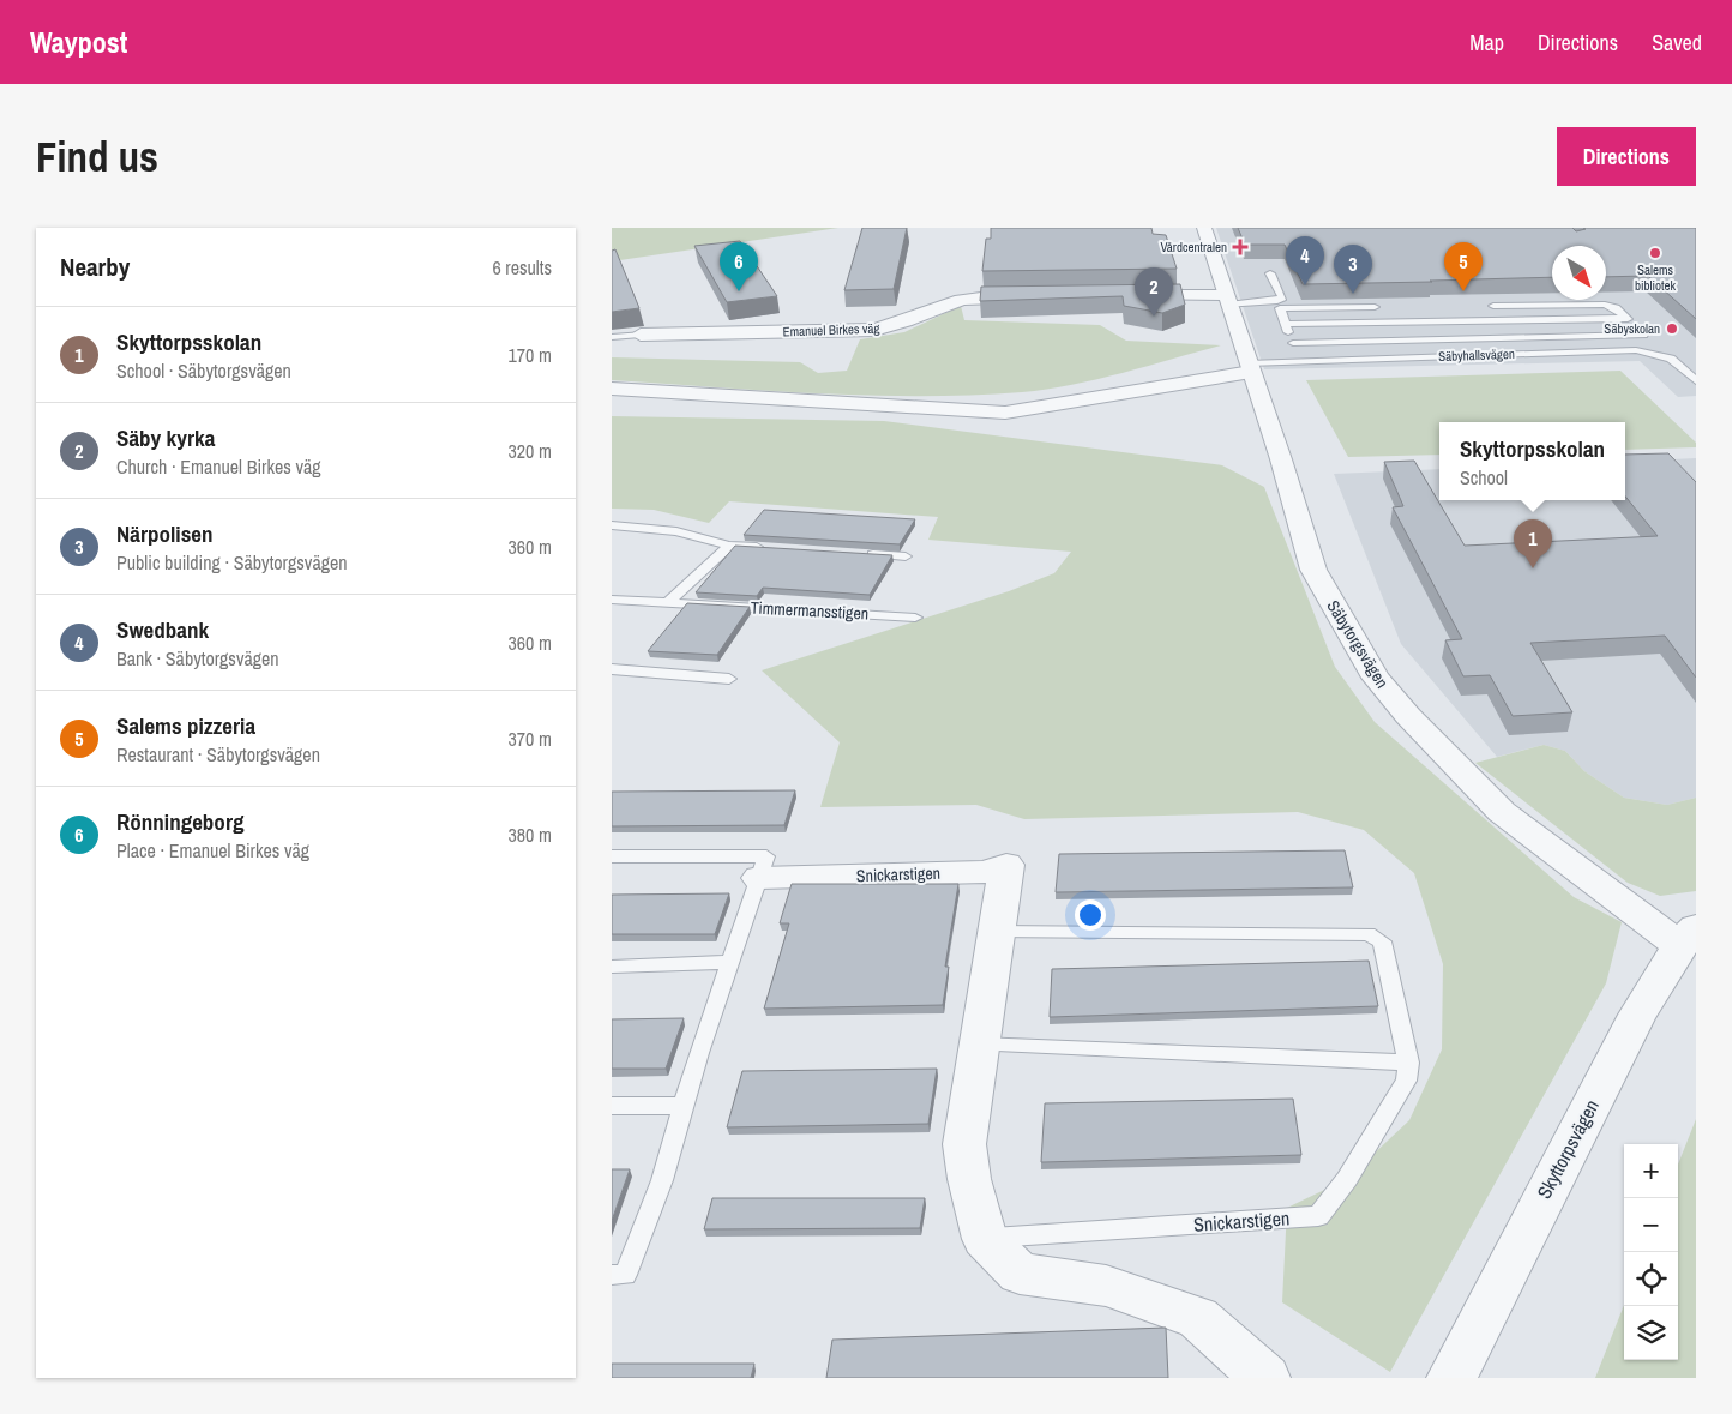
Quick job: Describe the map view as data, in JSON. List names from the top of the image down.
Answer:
{
  "streets": {
    "street": [
      "Emanuel Birkes väg",
      "Säbytorgsvägen",
      "Snickarstigen",
      "Skyttorpsvägen"
    ],
    "lane": ["Säbyhallsvägen", "Timmermansstigen"]
  },
  "crossings": [
    ["Säbyhallsvägen", "Säbytorgsvägen"],
    ["Säbytorgsvägen", "Skyttorpsvägen"]
  ],
  "places": {
    "health": ["Vårdcentralen"],
    "other": ["Salems bibliotek", "Säbyskolan"]
  },
  "north": "bottom right",
  "page": {
    "header": "Waypost",
    "nav": ["Map", "Directions", "Saved"],
    "buttons": "Directions",
    "title": "Find us",
    "heading": ["Nearby", "6 results"],
    "pins": [
      "4",
      "5",
      "6",
      "3",
      "2",
      "1"
    ],
    "list": [
      {
        "mark": "1",
        "name": "Skyttorpsskolan",
        "note": "School · Säbytorgsvägen",
        "value": "170 m"
      },
      {
        "mark": "2",
        "name": "Säby kyrka",
        "note": "Church · Emanuel Birkes väg",
        "value": "320 m"
      },
      {
        "mark": "3",
        "name": "Närpolisen",
        "note": "Public building · Säbytorgsvägen",
        "value": "360 m"
      },
      {
        "mark": "4",
        "name": "Swedbank",
        "note": "Bank · Säbytorgsvägen",
        "value": "360 m"
      },
      {
        "mark": "5",
        "name": "Salems pizzeria",
        "note": "Restaurant · Säbytorgsvägen",
        "value": "370 m"
      },
      {
        "mark": "6",
        "name": "Rönningeborg",
        "note": "Place · Emanuel Birkes väg",
        "value": "380 m"
      }
    ],
    "popup": ["Skyttorpsskolan", "School"],
    "map_buttons": ["+", "−"]
  }
}
